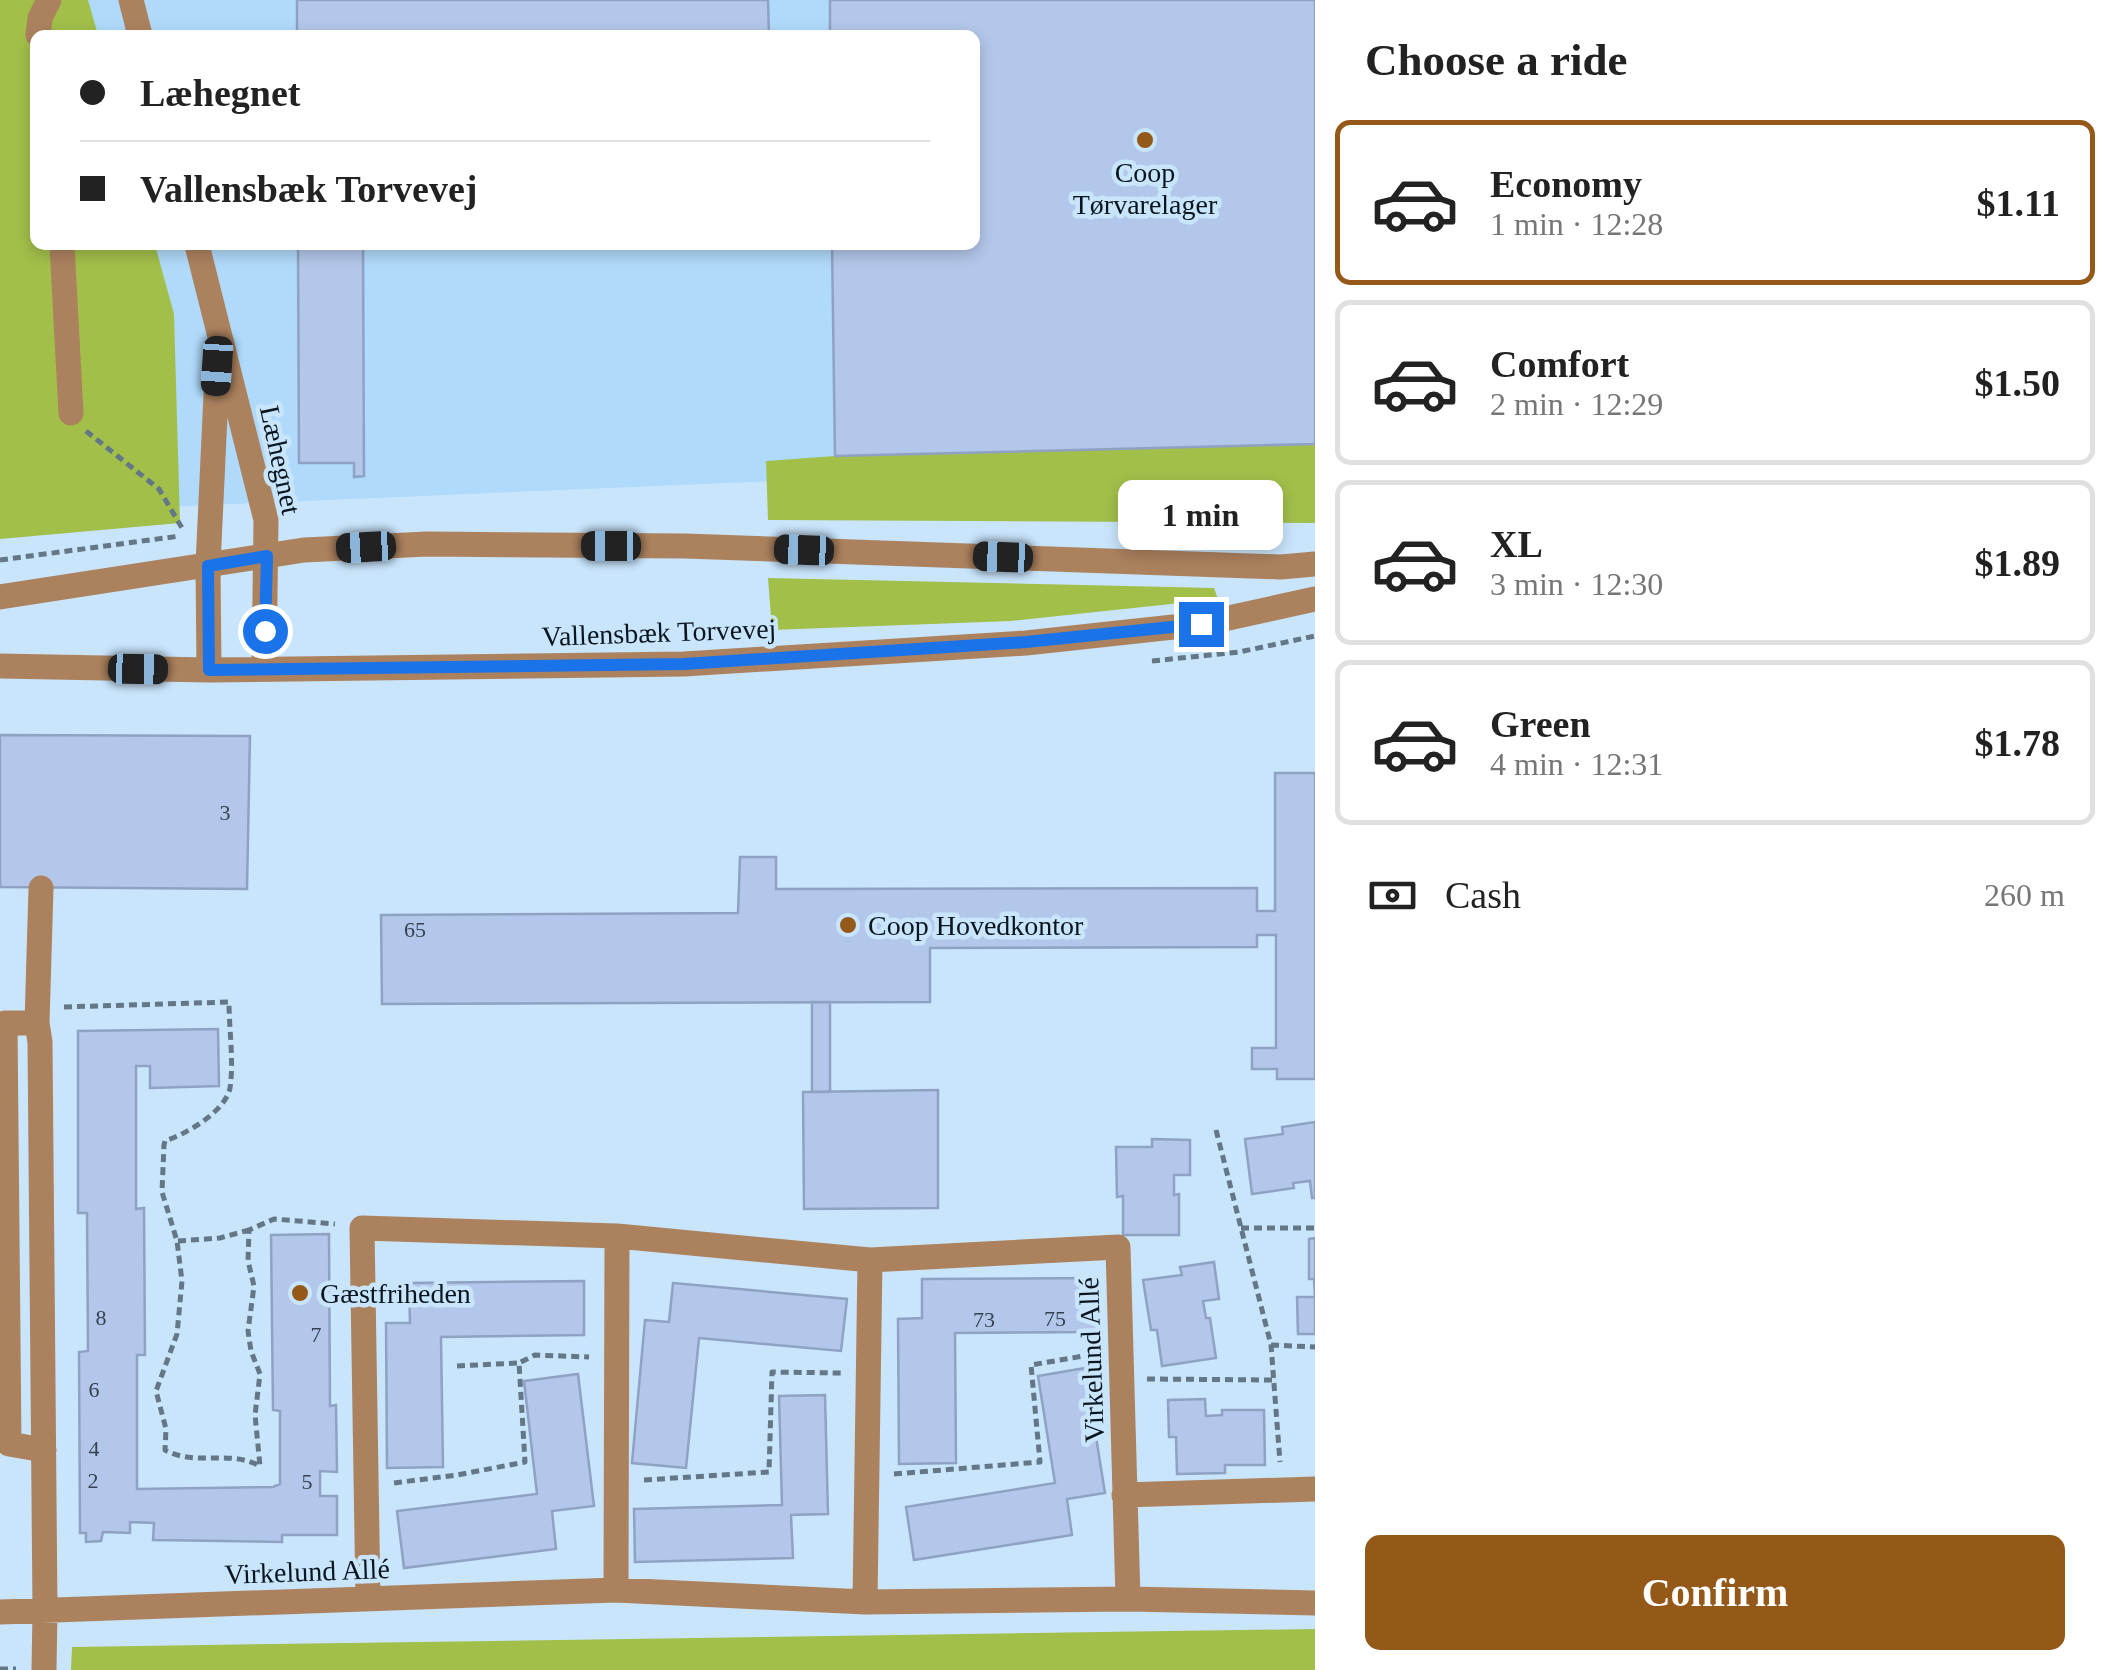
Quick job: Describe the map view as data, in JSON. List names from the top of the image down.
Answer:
{
  "streets": {
    "street": ["Læhegnet", "Vallensbæk Torvevej", "Virkelund Allé"]
  },
  "crossings": [
    ["Læhegnet", "Vallensbæk Torvevej"]
  ],
  "places": ["Coop Tørvarelager", "Coop Hovedkontor", "Gæstfriheden"],
  "house_numbers": [
    "3",
    "65",
    "8",
    "75",
    "73",
    "7",
    "6",
    "4",
    "2",
    "5"
  ],
  "page": {
    "heading": "Choose a ride",
    "banner": ["Læhegnet", "Vallensbæk Torvevej"],
    "list": [
      {
        "name": "Economy",
        "note": "1 min · 12:28",
        "value": "$1.11"
      },
      {
        "name": "Comfort",
        "note": "2 min · 12:29",
        "value": "$1.50"
      },
      {
        "name": "XL",
        "note": "3 min · 12:30",
        "value": "$1.89"
      },
      {
        "name": "Green",
        "note": "4 min · 12:31",
        "value": "$1.78"
      }
    ],
    "bubble": "1 min",
    "pay": ["Cash", "260 m"],
    "buttons": "Confirm"
  }
}
